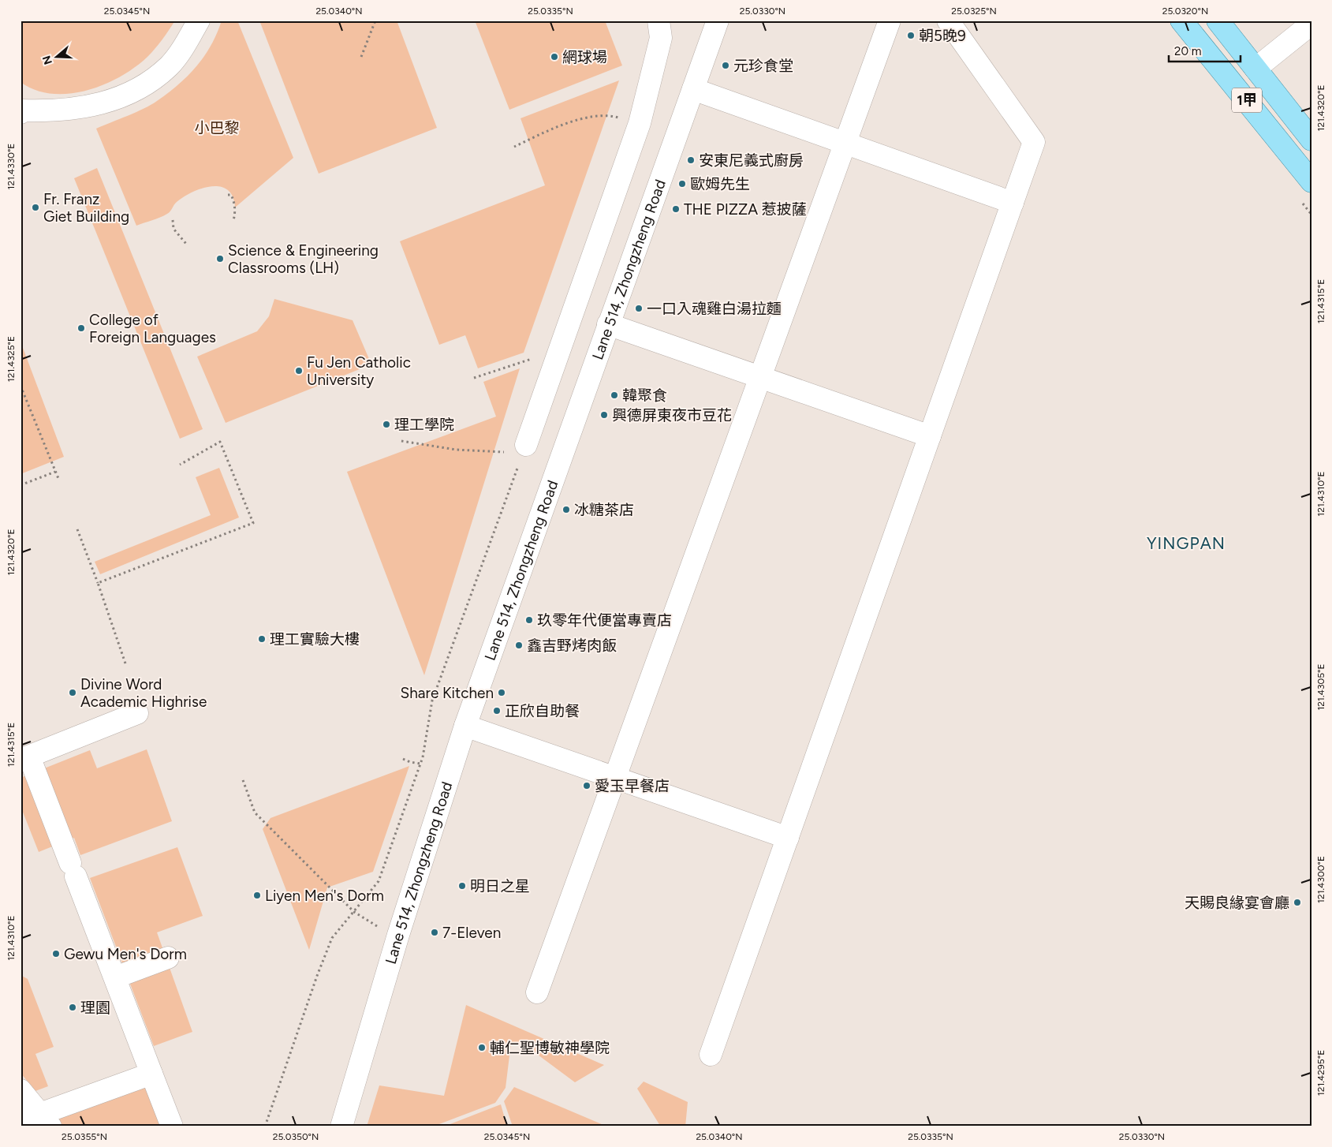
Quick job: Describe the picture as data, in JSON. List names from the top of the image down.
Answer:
{
  "streets": {
    "main road": ["1甲"],
    "street": ["Lane 514, Zhongzheng Road"]
  },
  "districts": ["YINGPAN"],
  "parks": ["小巴黎"],
  "places": [
    "朝5晚9",
    "網球場",
    "元珍食堂",
    "安東尼義式廚房",
    "歐姆先生",
    "Fr. Franz Giet Building",
    "THE PIZZA 惹披薩",
    "Science & Engineering Classrooms (LH)",
    "一口入魂雞白湯拉麵",
    "College of Foreign Languages",
    "Fu Jen Catholic University",
    "韓聚食",
    "興德屏東夜市豆花",
    "理工學院",
    "冰糖茶店",
    "玖零年代便當專賣店",
    "理工實驗大樓",
    "鑫吉野烤肉飯",
    "Divine Word Academic Highrise",
    "Share Kitchen",
    "正欣自助餐",
    "愛玉早餐店",
    "明日之星",
    "Liyen Men's Dorm",
    "天賜良緣宴會廳",
    "7-Eleven",
    "Gewu Men's Dorm",
    "理園",
    "輔仁聖博敏神學院"
  ],
  "scale_bar": "20 m",
  "north": "left",
  "coordinates": [
    "25.0345°N",
    "25.0340°N",
    "25.0335°N",
    "25.0330°N",
    "25.0325°N",
    "25.0320°N",
    "121.4320°E",
    "121.4330°E",
    "121.4315°E",
    "121.4325°E",
    "121.4310°E",
    "121.4305°E",
    "121.4300°E",
    "121.4295°E",
    "25.0355°N",
    "25.0350°N"
  ]
}
